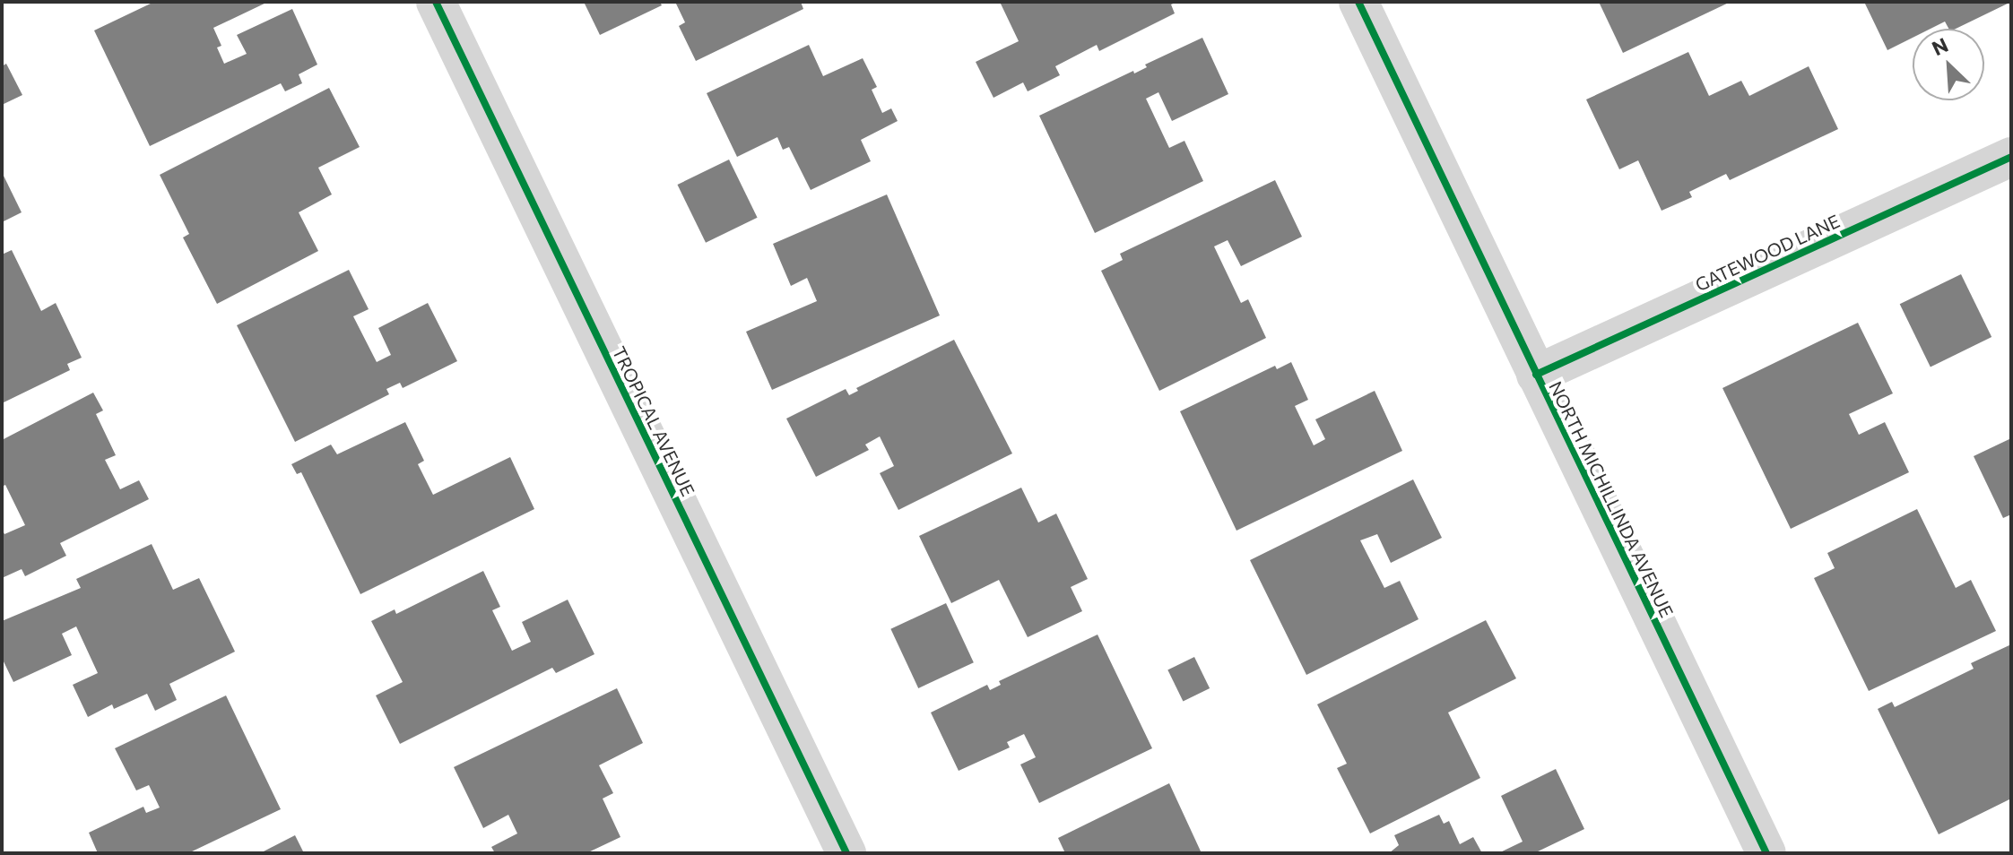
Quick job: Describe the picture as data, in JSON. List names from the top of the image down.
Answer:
{
  "streets": {
    "street": ["GATEWOOD LANE", "TROPICAL AVENUE", "NORTH MICHILLINDA AVENUE"]
  },
  "crossings": [
    ["GATEWOOD LANE", "NORTH MICHILLINDA AVENUE"]
  ],
  "north": "top left"
}
